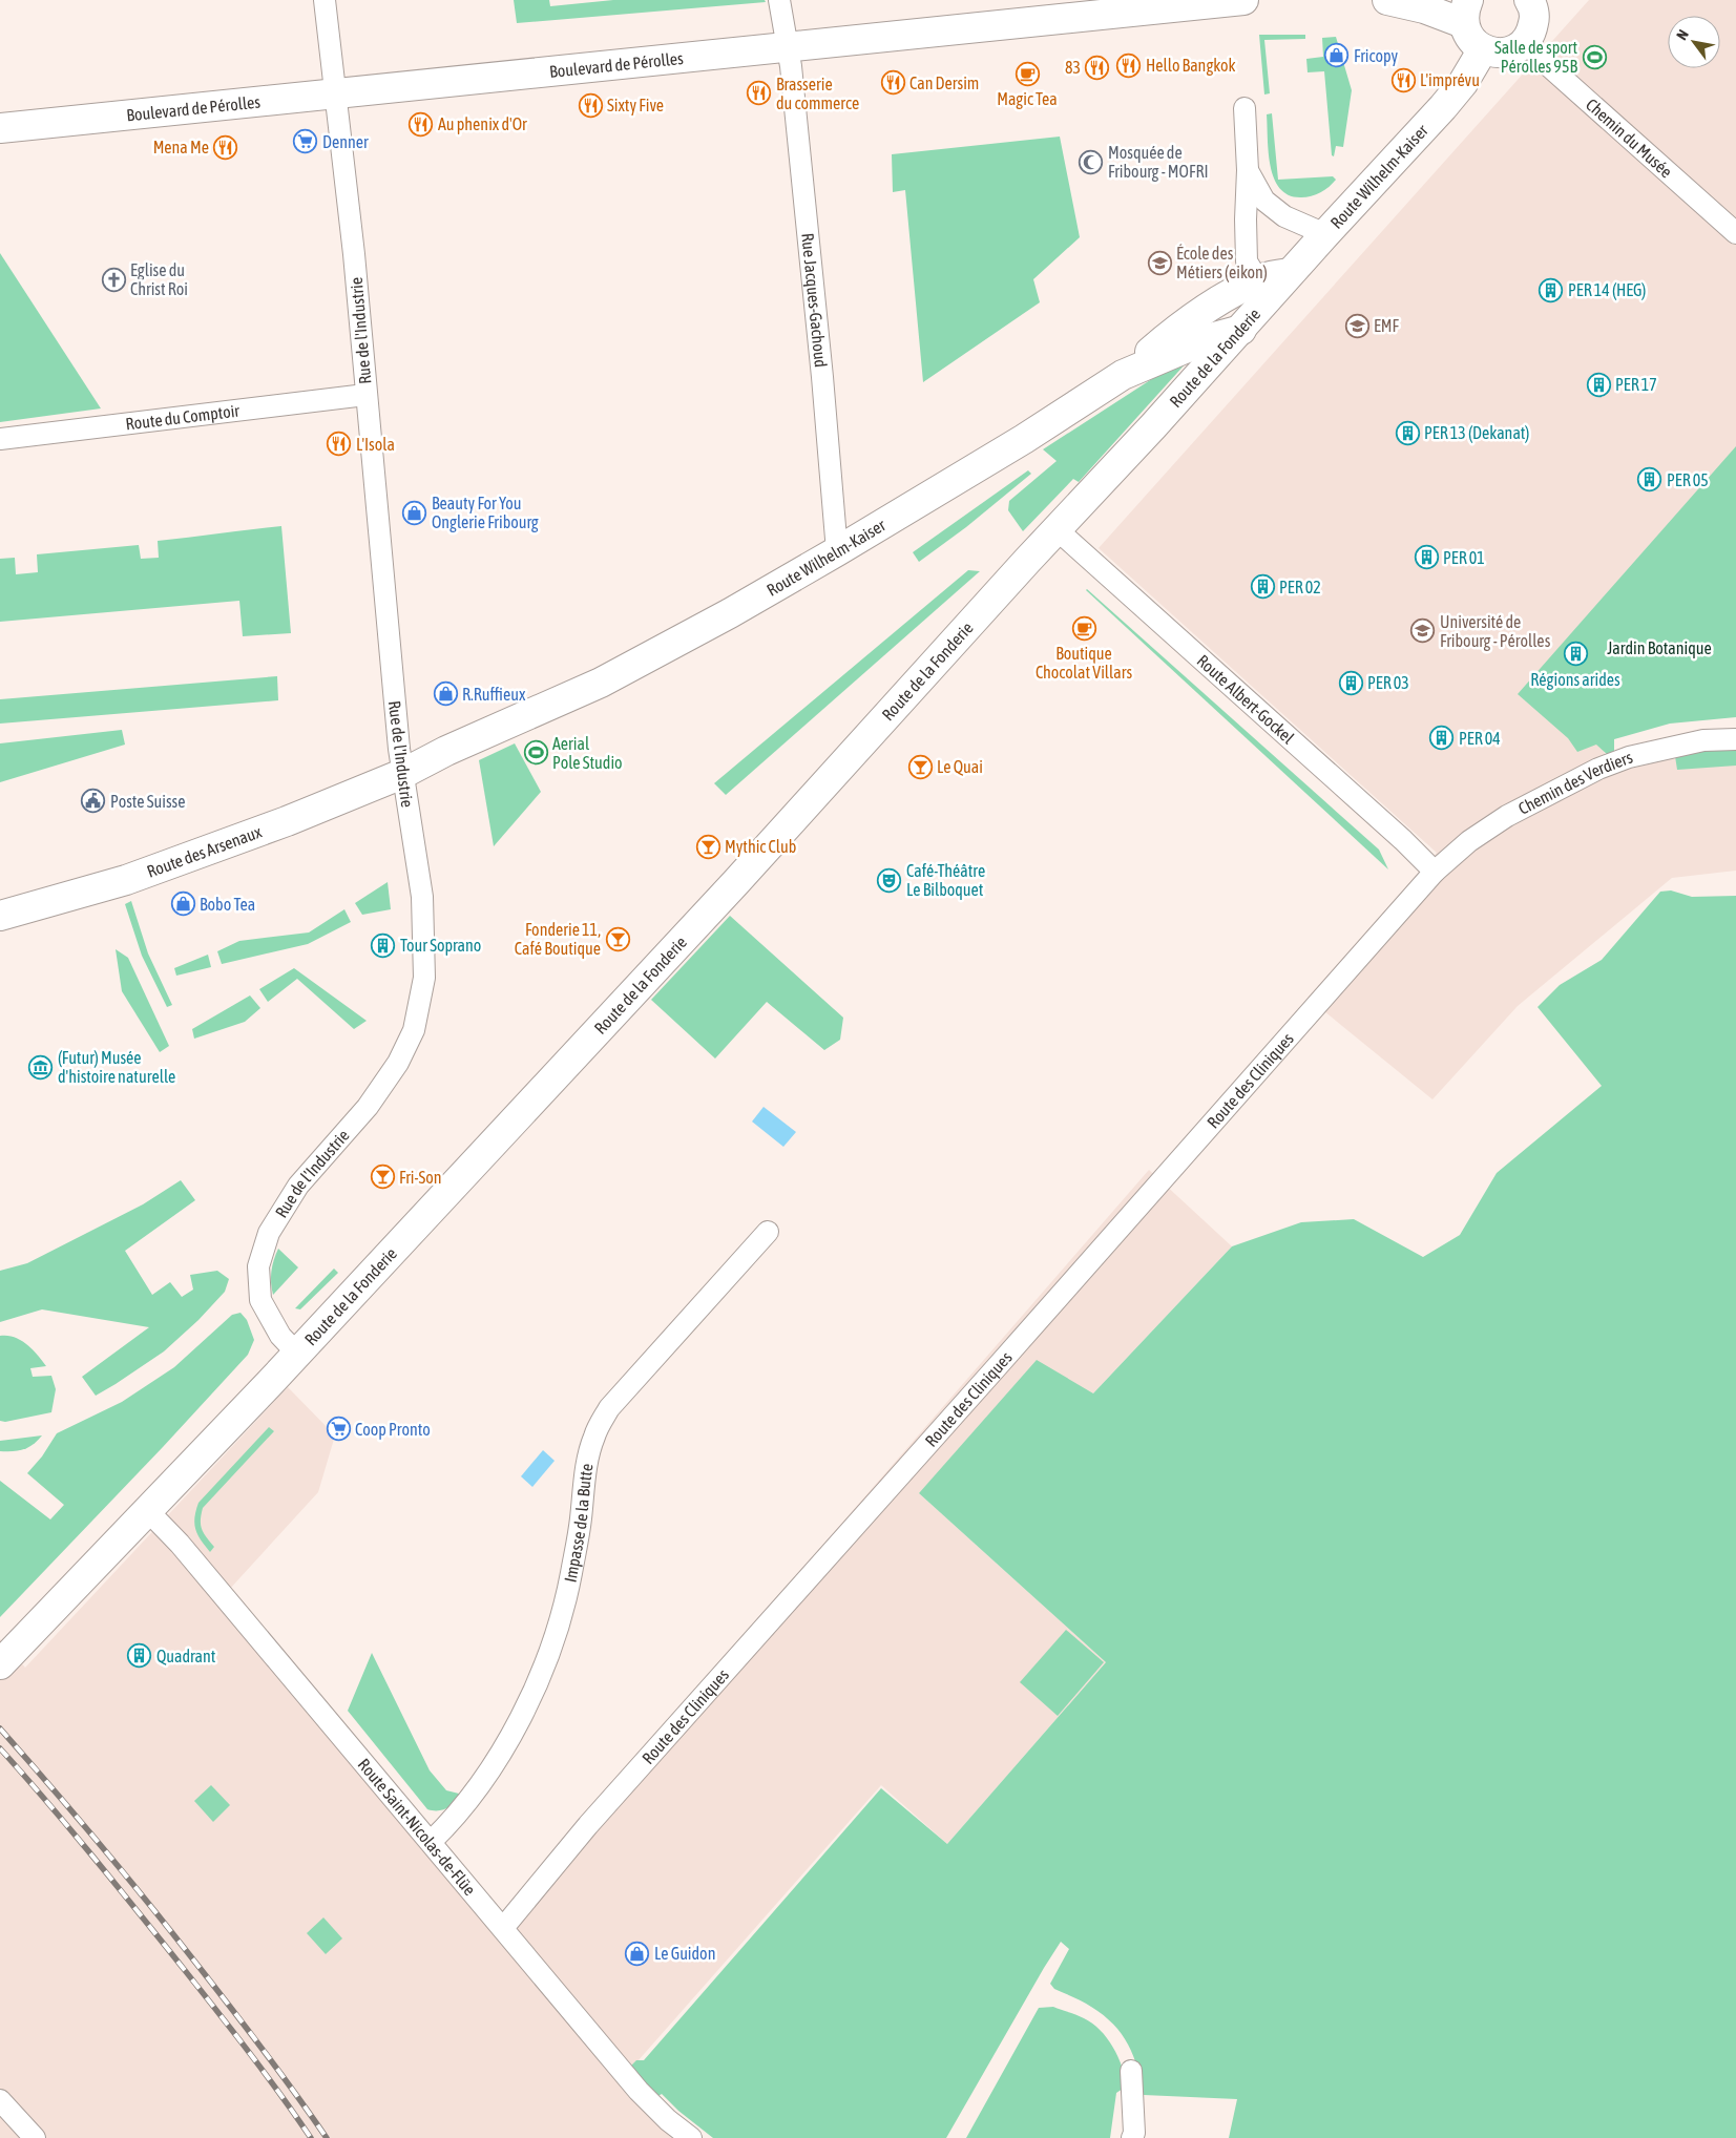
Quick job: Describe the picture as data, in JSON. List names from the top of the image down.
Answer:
{
  "streets": {
    "main road": [
      "Boulevard de Pérolles",
      "Route Wilhelm-Kaiser",
      "Route de la Fonderie",
      "Route des Arsenaux"
    ],
    "street": [
      "Chemin du Musée",
      "Rue Jacques-Gachoud",
      "Rue de l'Industrie",
      "Route du Comptoir",
      "Route Albert-Gockel",
      "Chemin des Verdiers",
      "Route des Cliniques",
      "Impasse de la Butte",
      "Route Saint-Nicolas-de-Flüe"
    ]
  },
  "crossings": [
    ["Boulevard de Pérolles", "Rue Jacques-Gachoud"],
    ["Boulevard de Pérolles", "Rue de l'Industrie"],
    ["Route Wilhelm-Kaiser", "Rue Jacques-Gachoud"],
    ["Route Wilhelm-Kaiser", "Rue de l'Industrie"],
    ["Route Wilhelm-Kaiser", "Route de la Fonderie"],
    ["Route Wilhelm-Kaiser", "Route des Arsenaux"],
    ["Rue de l'Industrie", "Route de la Fonderie"],
    ["Rue de l'Industrie", "Route du Comptoir"],
    ["Rue de l'Industrie", "Route des Arsenaux"],
    ["Route de la Fonderie", "Route Albert-Gockel"],
    ["Route de la Fonderie", "Route Saint-Nicolas-de-Flüe"],
    ["Route Albert-Gockel", "Chemin des Verdiers"],
    ["Route Albert-Gockel", "Route des Cliniques"],
    ["Chemin des Verdiers", "Route des Cliniques"],
    ["Route des Cliniques", "Route Saint-Nicolas-de-Flüe"],
    ["Impasse de la Butte", "Route Saint-Nicolas-de-Flüe"]
  ],
  "parks": ["Jardin Botanique"],
  "places": {
    "shop": [
      "Fricopy",
      "Beauty For You Onglerie Fribourg",
      "R.Ruffieux",
      "Bobo Tea",
      "Le Guidon"
    ],
    "sports": ["Salle de sport Pérolles 95B", "Aerial Pole Studio"],
    "restaurant": [
      "Hello Bangkok",
      "83",
      "L'imprévu",
      "Can Dersim",
      "Brasserie du commerce",
      "Sixty Five",
      "Au phenix d'Or",
      "Mena Me",
      "L'Isola"
    ],
    "cafe": ["Magic Tea", "Boutique Chocolat Villars"],
    "supermarket": ["Denner", "Coop Pronto"],
    "mosque": ["Mosquée de Fribourg - MOFRI"],
    "school or university": ["École des Métiers (eikon)", "EMF", "Université de Fribourg - Pérolles"],
    "church": ["Eglise du Christ Roi"],
    "building": [
      "PER 14 (HEG)",
      "PER 17",
      "PER 13 (Dekanat)",
      "PER 05",
      "PER 01",
      "PER 02",
      "Régions arides",
      "PER 03",
      "PER 04",
      "Tour Soprano",
      "Quadrant"
    ],
    "bar": [
      "Le Quai",
      "Mythic Club",
      "Fonderie 11, Café Boutique",
      "Fri-Son"
    ],
    "public building": ["Poste Suisse"],
    "theatre": ["Café-Théâtre Le Bilboquet"],
    "museum": ["(Futur) Musée d'histoire naturelle"]
  },
  "north": "top left"
}
